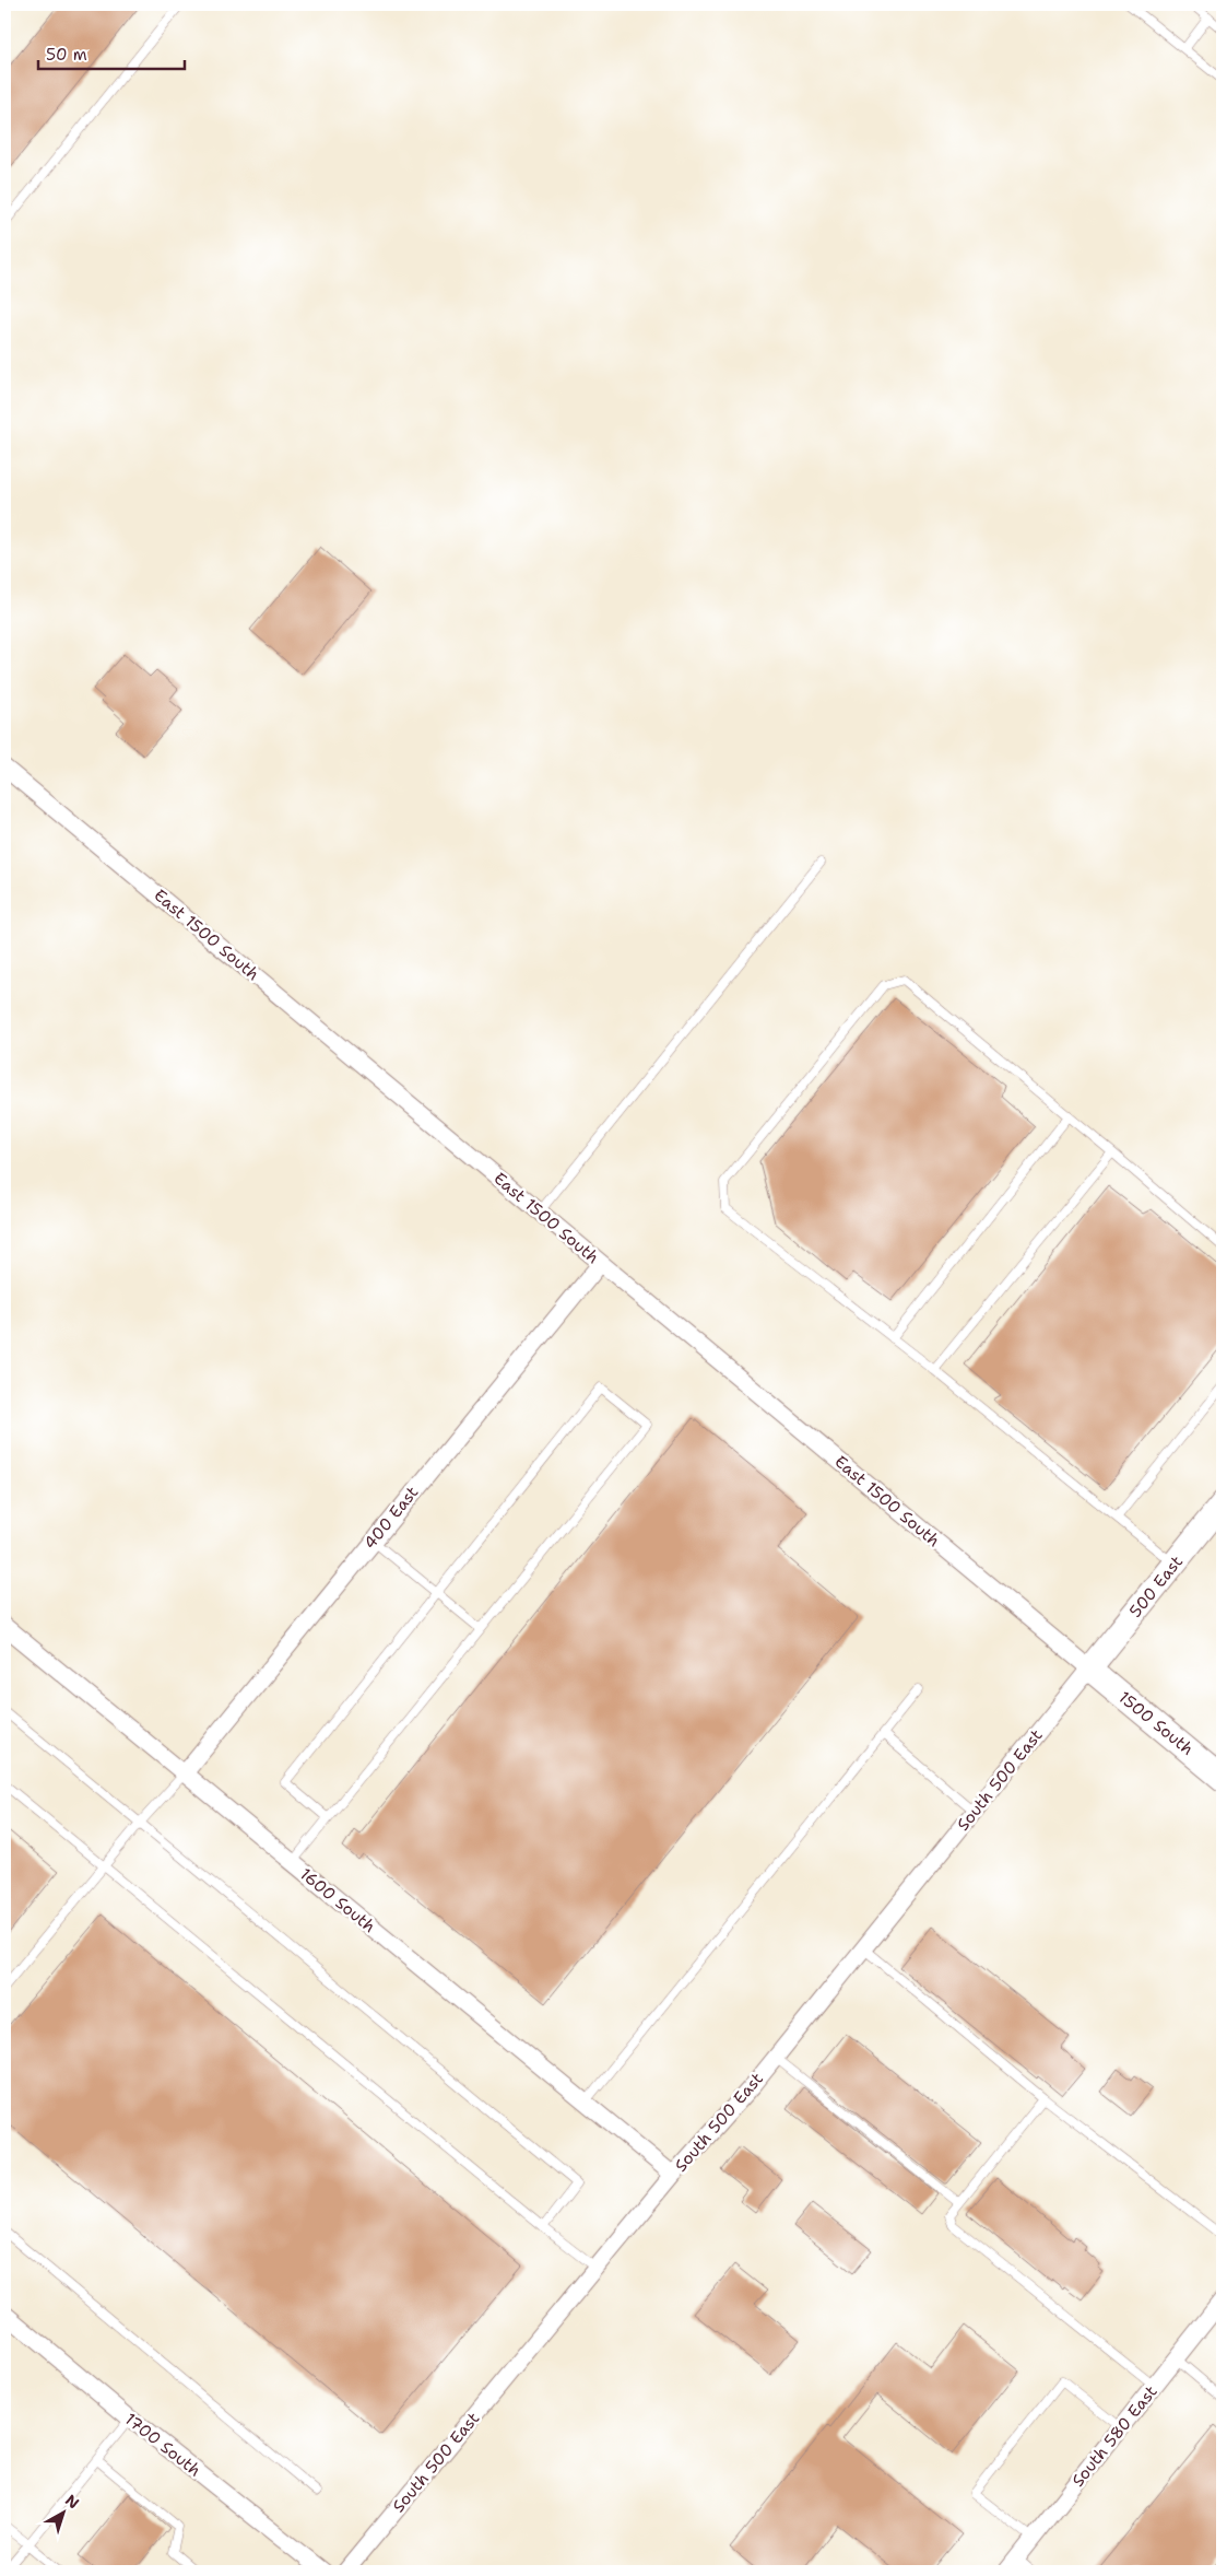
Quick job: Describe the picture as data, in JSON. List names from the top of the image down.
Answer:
{
  "streets": {
    "street": [
      "East 1500 South",
      "400 East",
      "500 East",
      "1500 South",
      "South 500 East",
      "1600 South",
      "South 580 East",
      "1700 South"
    ]
  },
  "crossings": [
    ["East 1500 South", "400 East"],
    ["East 1500 South", "500 East"],
    ["East 1500 South", "1500 South"],
    ["East 1500 South", "South 500 East"],
    ["400 East", "1600 South"],
    ["500 East", "1500 South"],
    ["500 East", "South 500 East"],
    ["1500 South", "South 500 East"],
    ["South 500 East", "1600 South"]
  ],
  "scale_bar": "50 m",
  "north": "top right"
}
